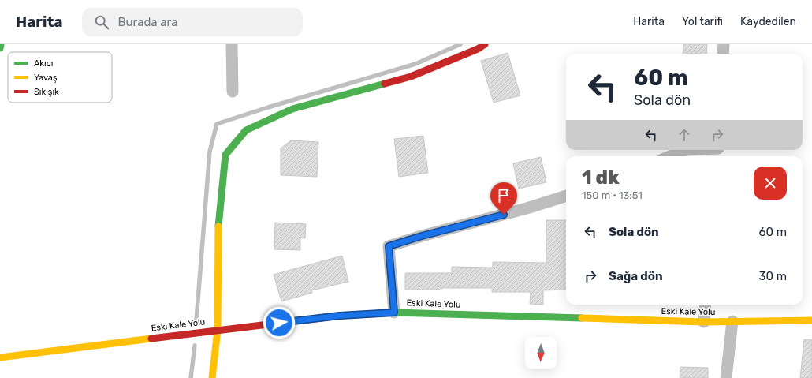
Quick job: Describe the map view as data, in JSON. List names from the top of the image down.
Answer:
{
  "streets": {
    "street": ["Eski Kale Yolu"]
  },
  "legend": ["Akıcı", "Yavaş", "Sıkışık"],
  "north": "bottom",
  "page": {
    "header": "Harita",
    "search": "Burada ara",
    "nav": ["Harita", "Yol tarifi", "Kaydedilen"],
    "turn": ["60 m", "Sola dön"],
    "heading": ["1 dk", "150 m · 13:51"],
    "list": [
      {
        "name": "Sola dön",
        "value": "60 m"
      },
      {
        "name": "Sağa dön",
        "value": "30 m"
      }
    ]
  }
}
